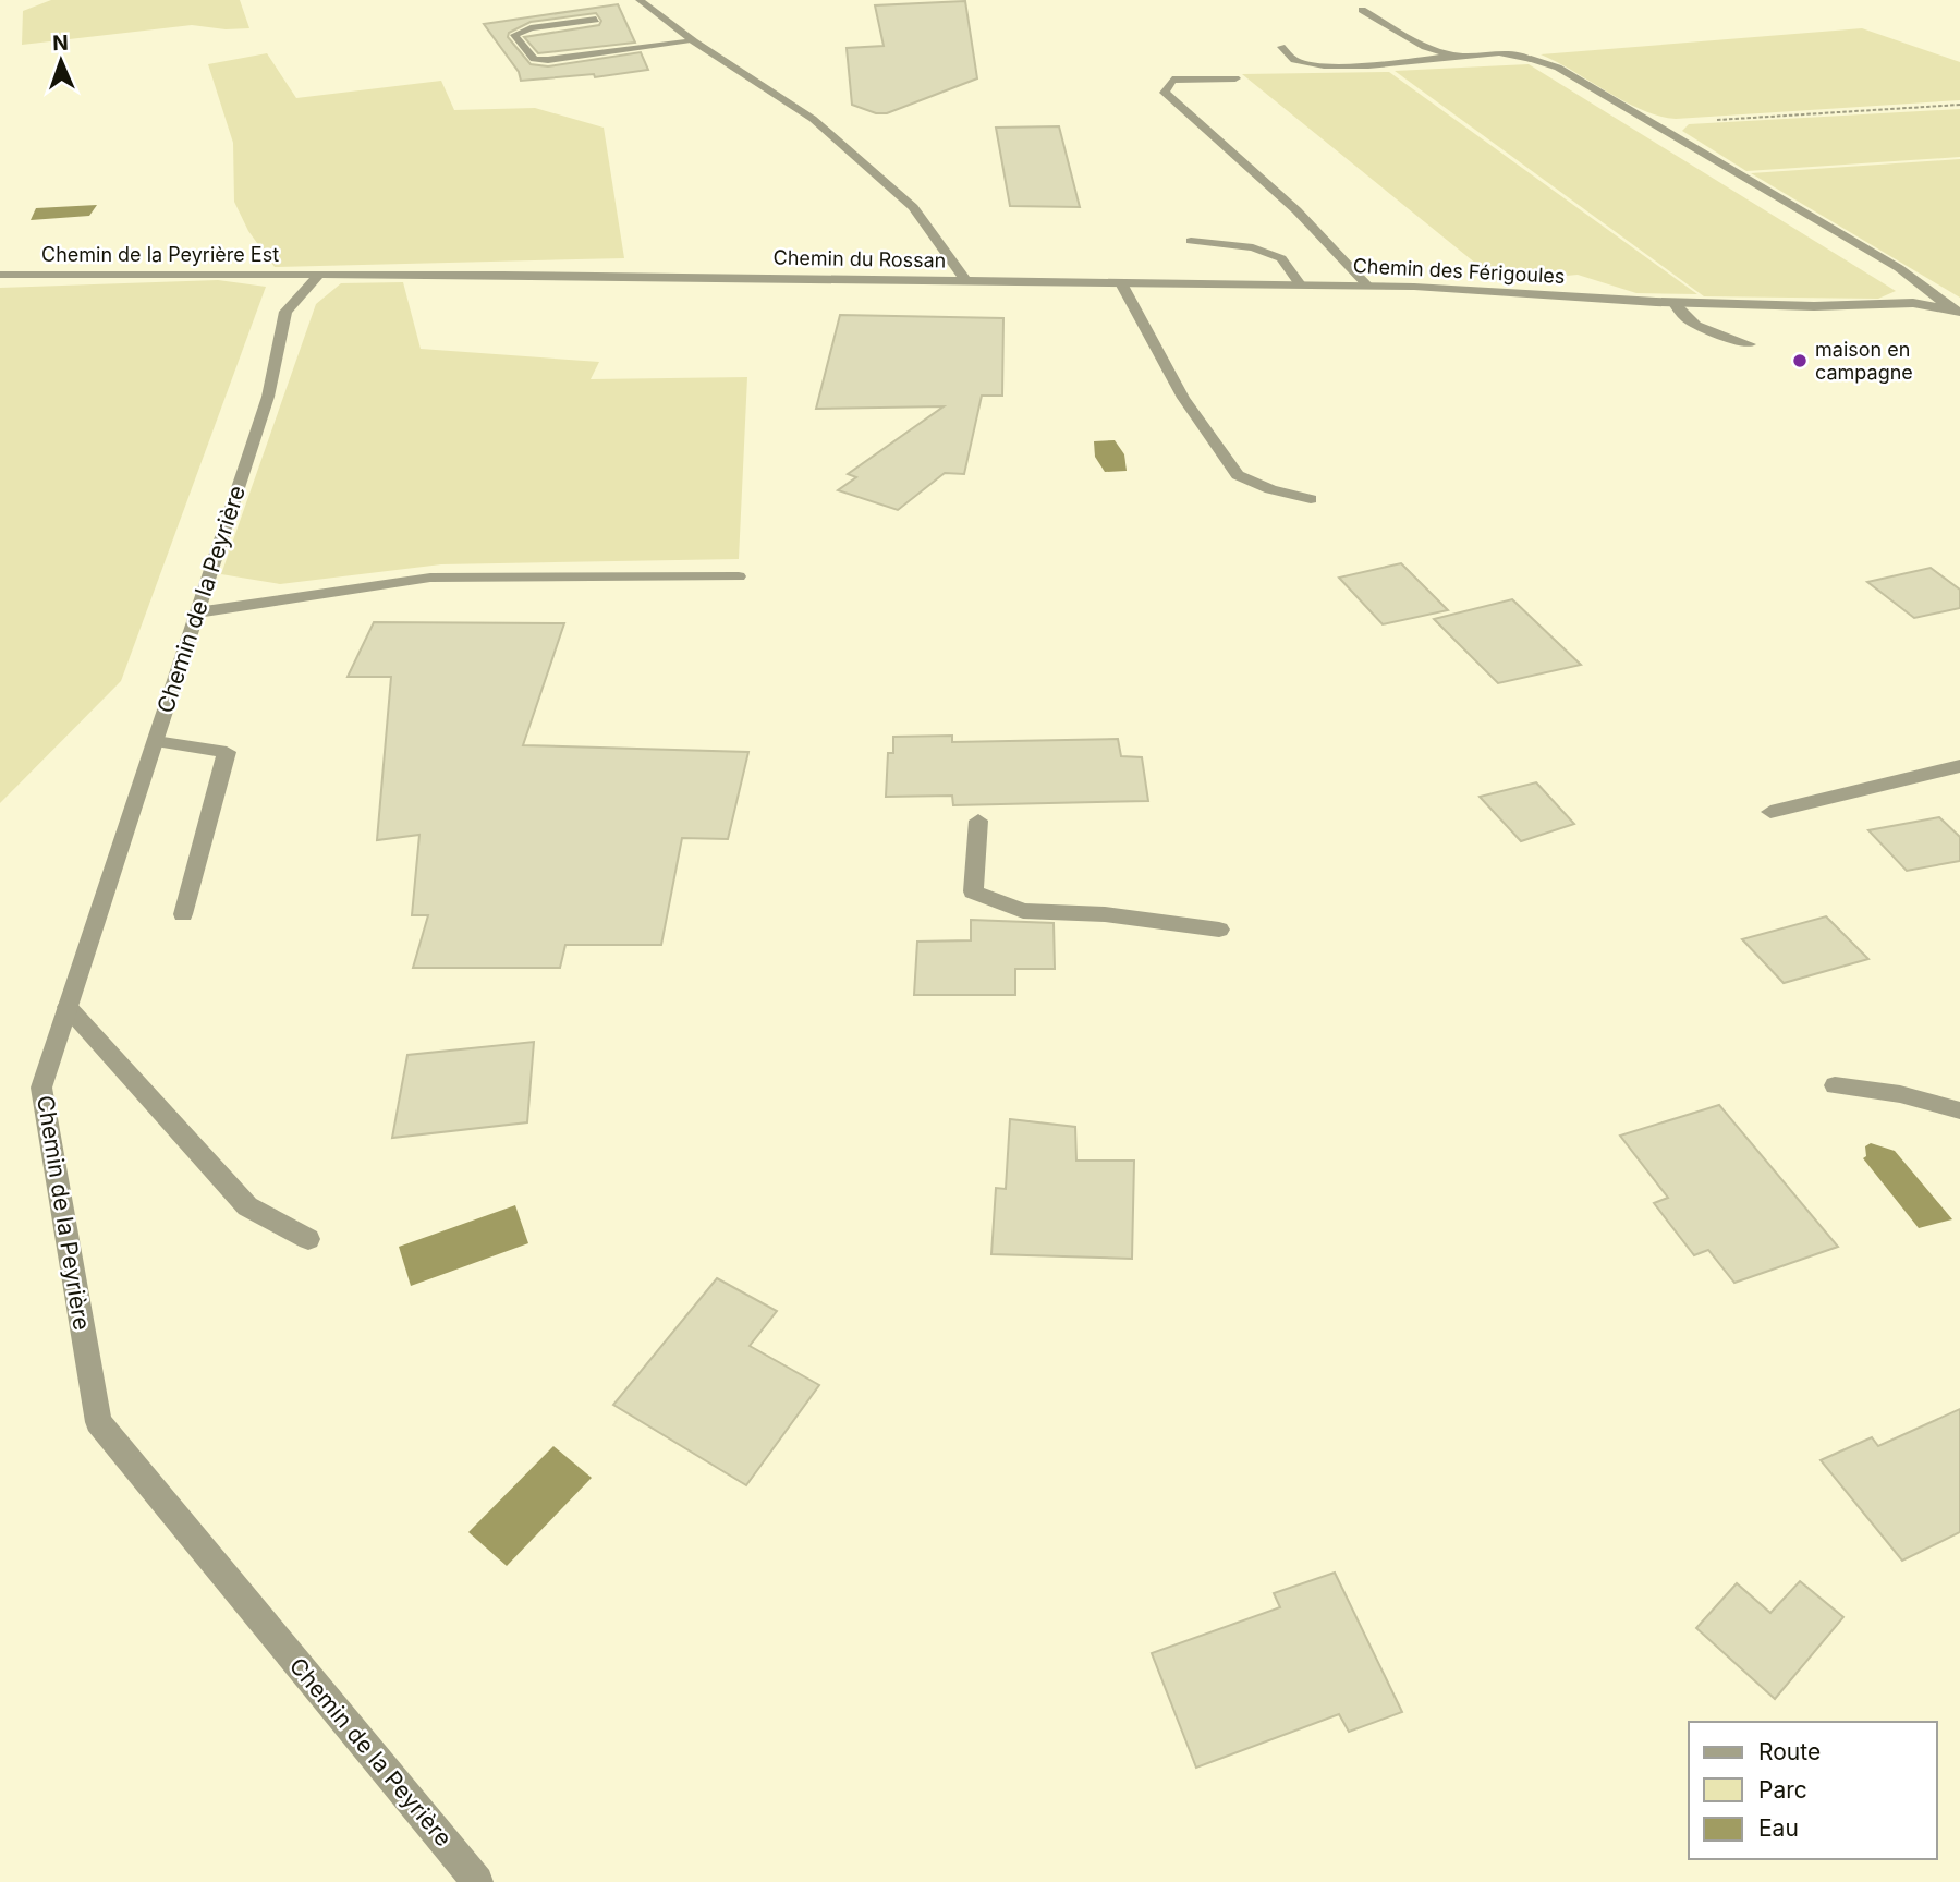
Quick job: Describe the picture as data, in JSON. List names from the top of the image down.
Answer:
{
  "streets": {
    "street": [
      "Chemin de la Peyrière Est",
      "Chemin du Rossan",
      "Chemin des Férigoules",
      "Chemin de la Peyrière"
    ]
  },
  "crossings": [
    ["Chemin de la Peyrière Est", "Chemin du Rossan"],
    ["Chemin de la Peyrière Est", "Chemin de la Peyrière"],
    ["Chemin du Rossan", "Chemin des Férigoules"],
    ["Chemin du Rossan", "Chemin de la Peyrière"]
  ],
  "places": ["maison en campagne"],
  "legend": ["Route", "Parc", "Eau"],
  "north": "top"
}
